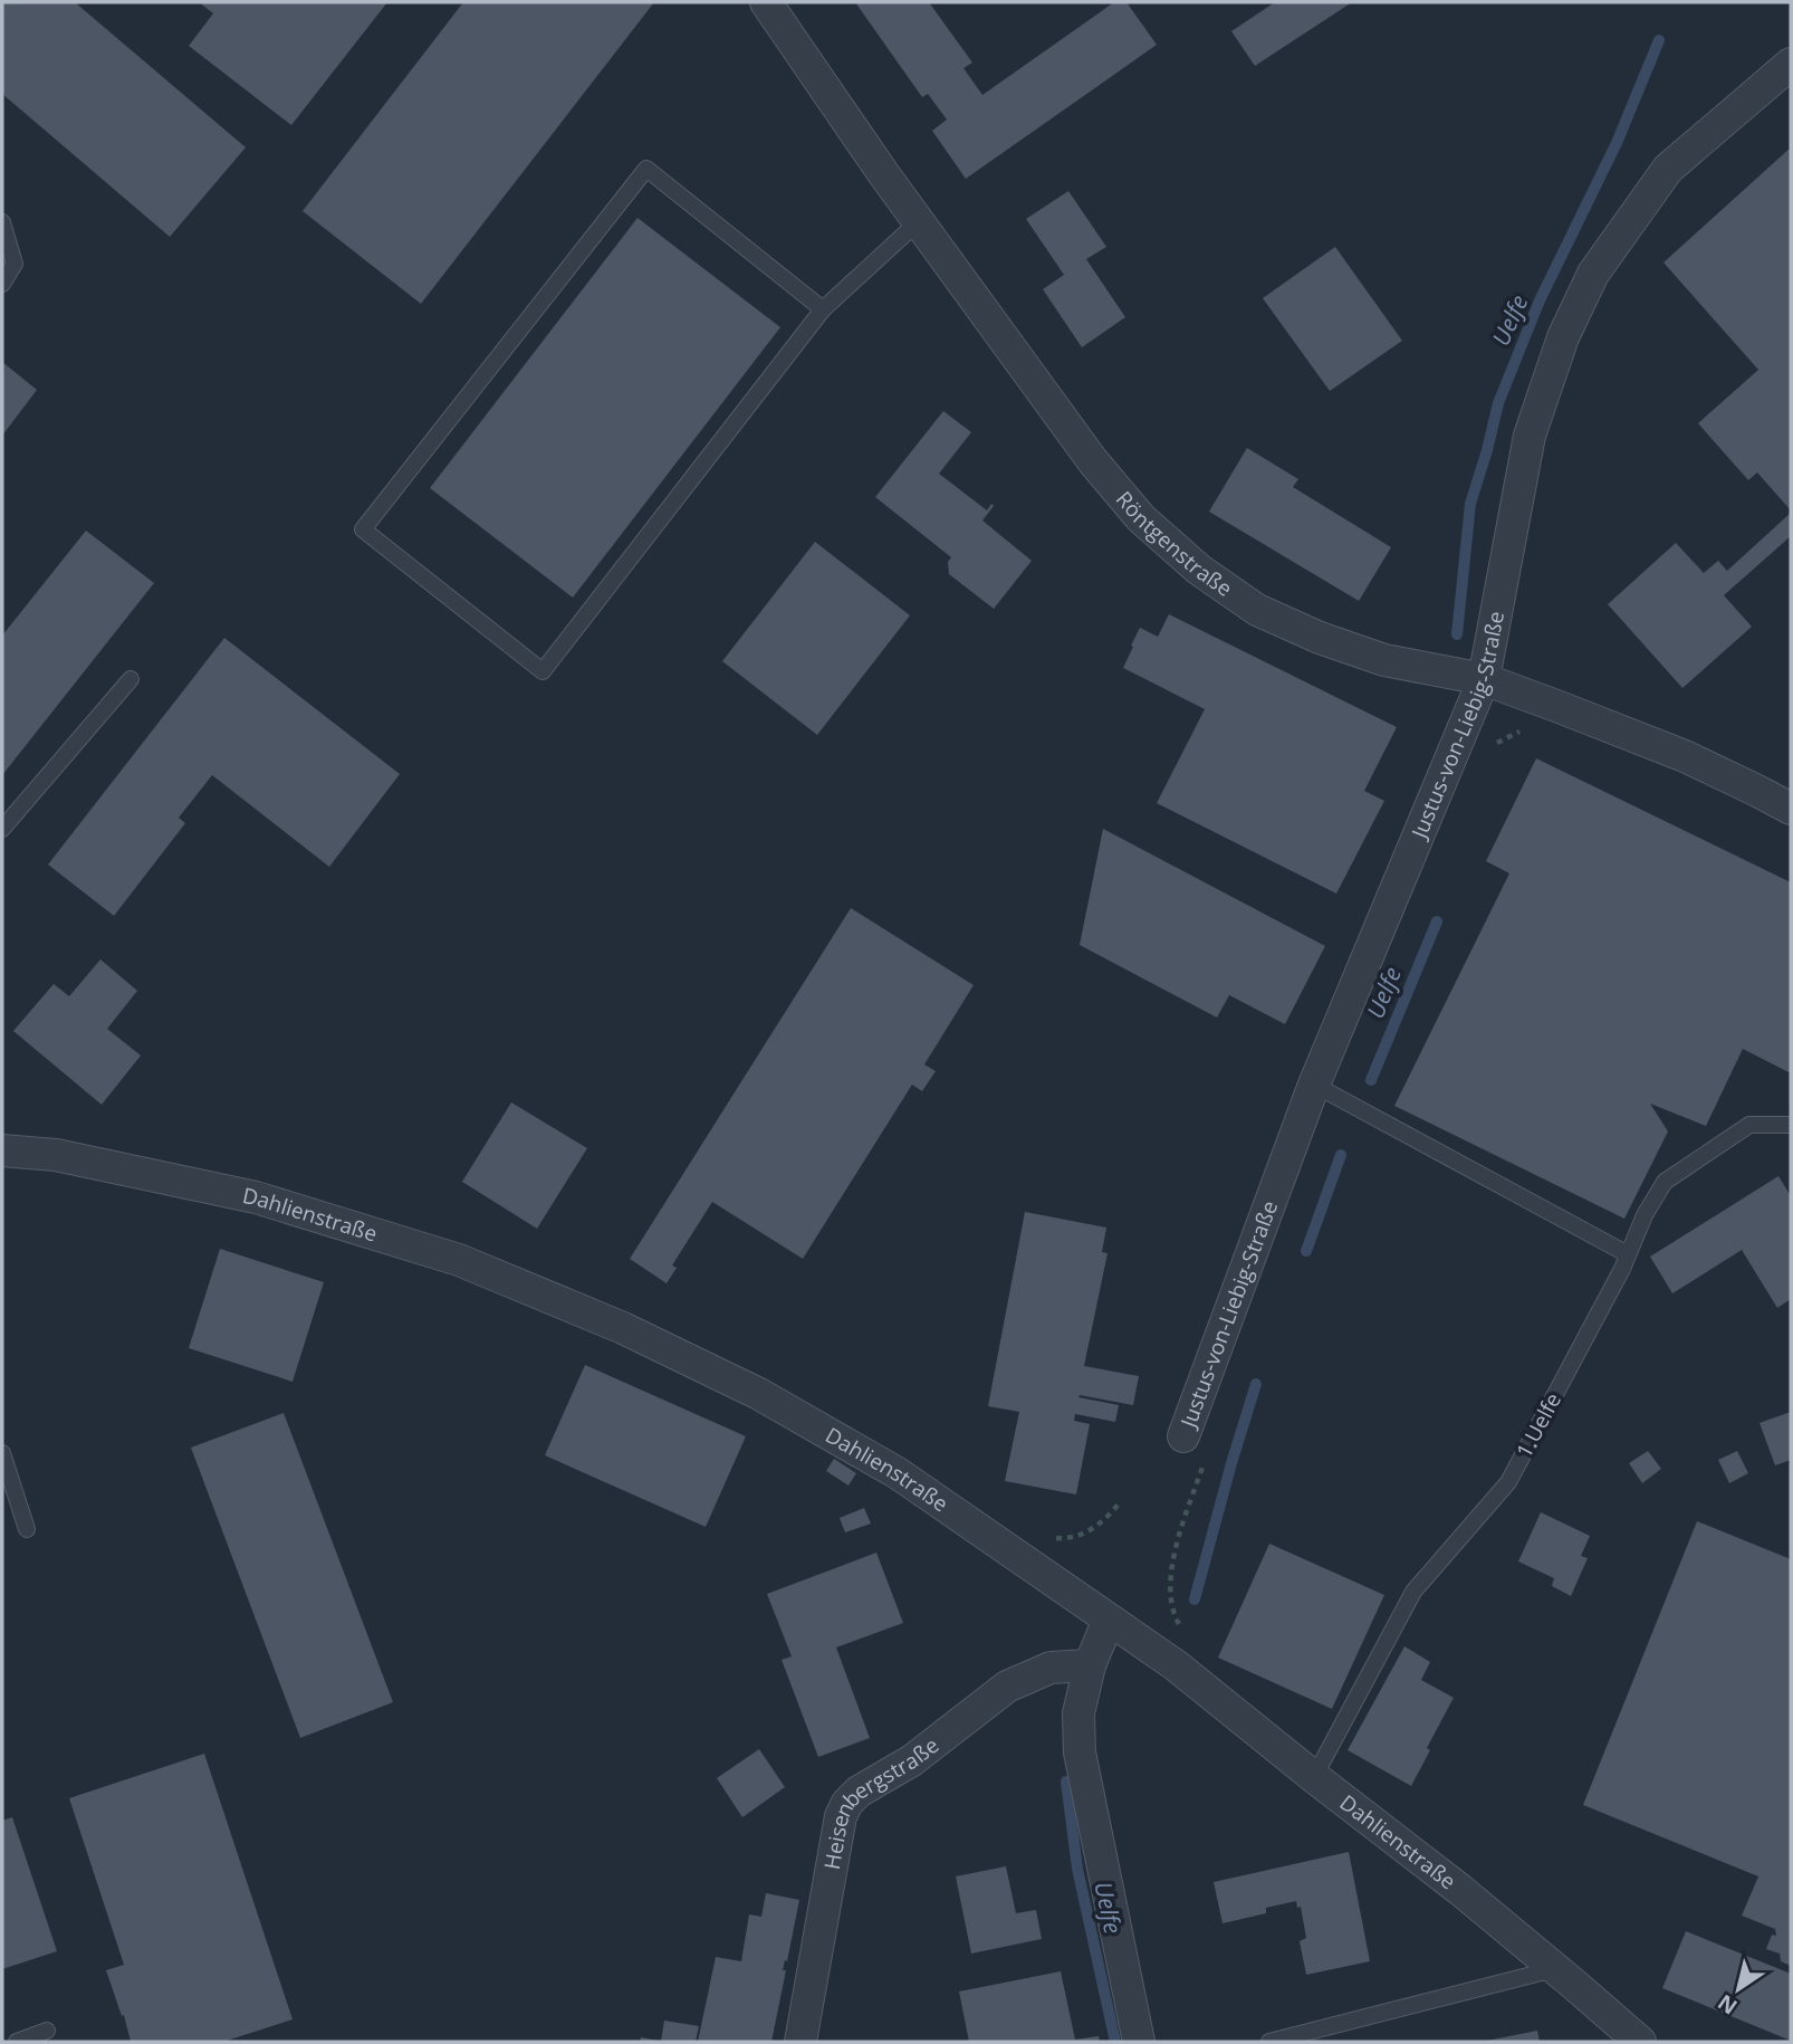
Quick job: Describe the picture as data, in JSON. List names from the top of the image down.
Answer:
{
  "streets": {
    "street": [
      "Röntgenstraße",
      "Justus-von-Liebig-Straße",
      "Dahlienstraße",
      "Heisenbergstraße"
    ],
    "lane": ["1.Uelfe"]
  },
  "crossings": [
    ["Röntgenstraße", "Justus-von-Liebig-Straße"],
    ["Dahlienstraße", "1.Uelfe"]
  ],
  "water": ["Uelfe"],
  "north": "bottom left"
}
